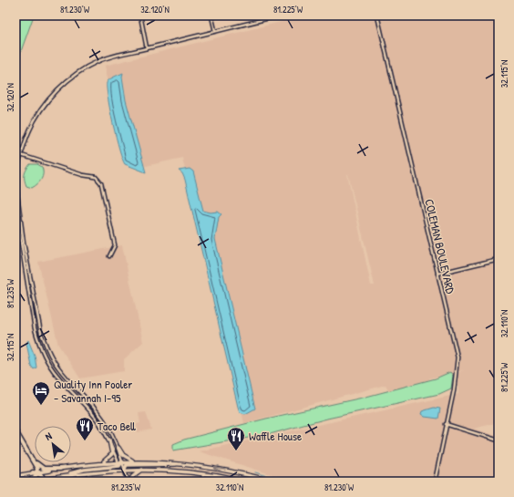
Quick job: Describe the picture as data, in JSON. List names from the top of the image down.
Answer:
{
  "streets": {
    "street": ["COLEMAN BOULEVARD"]
  },
  "places": {
    "hotel": ["Quality Inn Pooler - Savannah I-95"],
    "restaurant": ["Taco Bell", "Waffle House"]
  },
  "north": "top left",
  "coordinates": [
    "81.230°W",
    "32.120°N",
    "81.225°W",
    "32.115°N",
    "81.235°W",
    "32.110°N"
  ]
}
